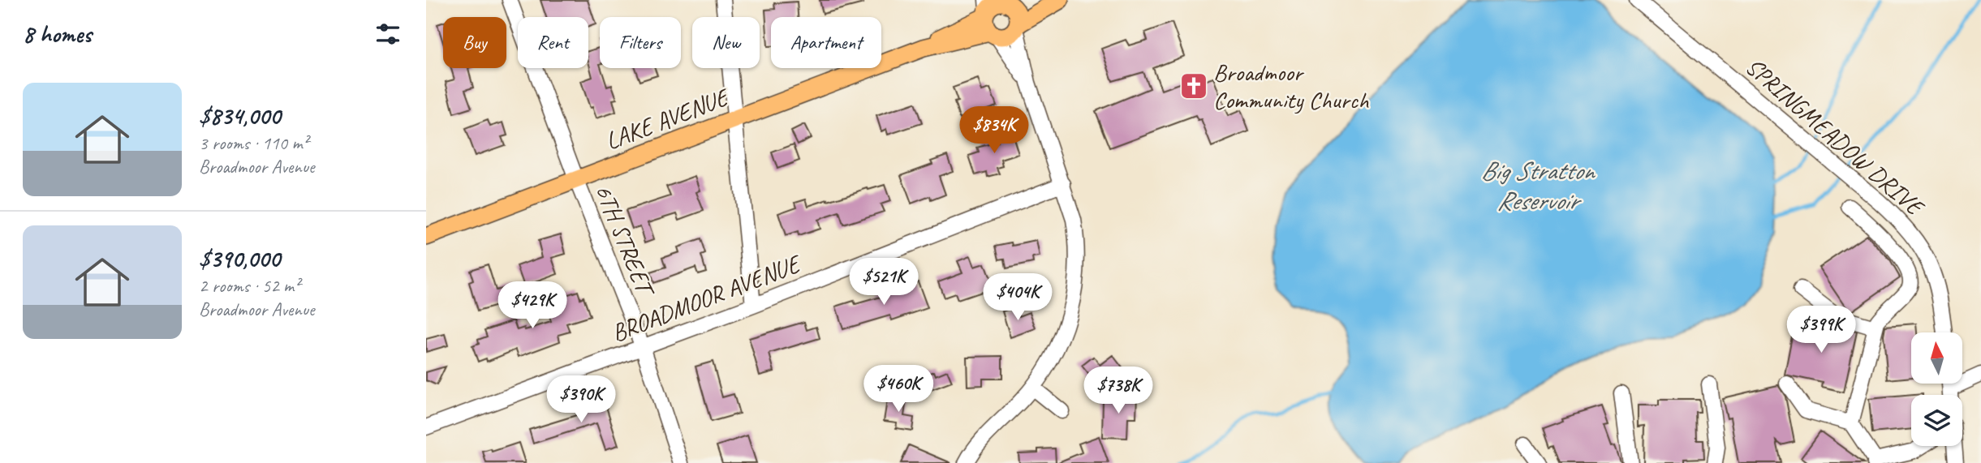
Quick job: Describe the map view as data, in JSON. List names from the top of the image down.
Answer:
{
  "streets": {
    "main road": ["LAKE AVENUE"],
    "street": ["SPRINGMEADOW DRIVE", "6TH STREET", "BROADMOOR AVENUE"]
  },
  "crossings": [
    ["LAKE AVENUE", "6TH STREET"],
    ["6TH STREET", "BROADMOOR AVENUE"]
  ],
  "water": ["Big Stratton Reservoir"],
  "places": {
    "church": ["Broadmoor Community Church"]
  },
  "north": "top",
  "page": {
    "heading": "8 homes",
    "chip": [
      "Buy",
      "Rent",
      "Filters",
      "New",
      "Apartment"
    ],
    "list": [
      {
        "name": "$834,000",
        "note": "3 rooms · 110 m² · Broadmoor Avenue"
      },
      {
        "name": "$390,000",
        "note": "2 rooms · 52 m² · Broadmoor Avenue"
      }
    ],
    "price": [
      "$834K",
      "$521K",
      "$404K",
      "$429K",
      "$399K",
      "$460K",
      "$738K",
      "$390K"
    ]
  }
}
